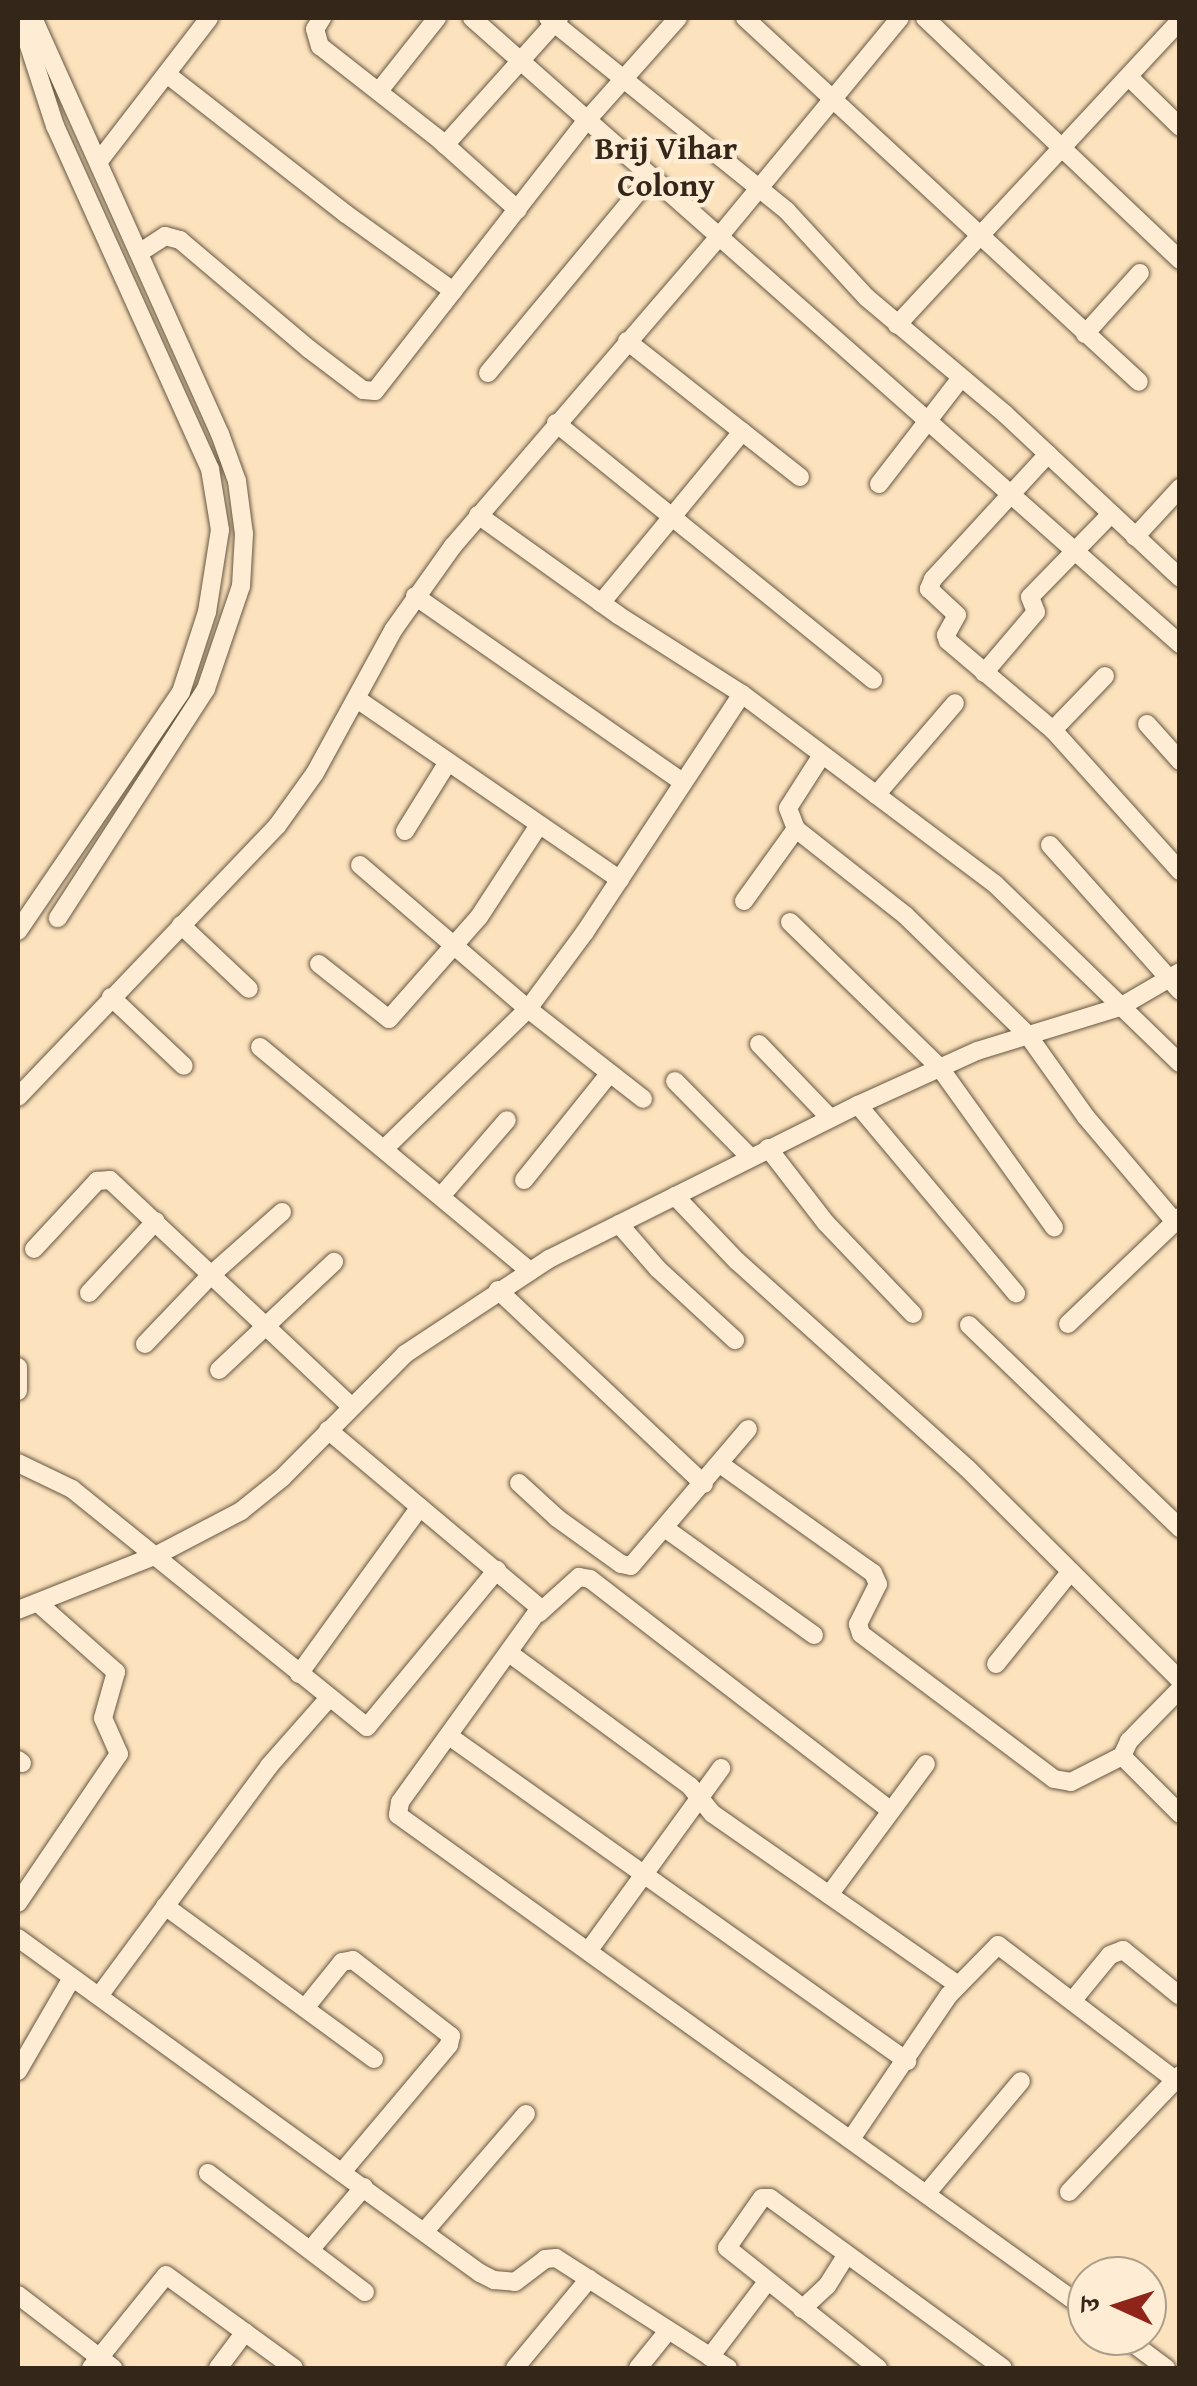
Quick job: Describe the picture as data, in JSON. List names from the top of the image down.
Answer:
{
  "districts": ["Brij Vihar Colony"],
  "north": "left"
}
